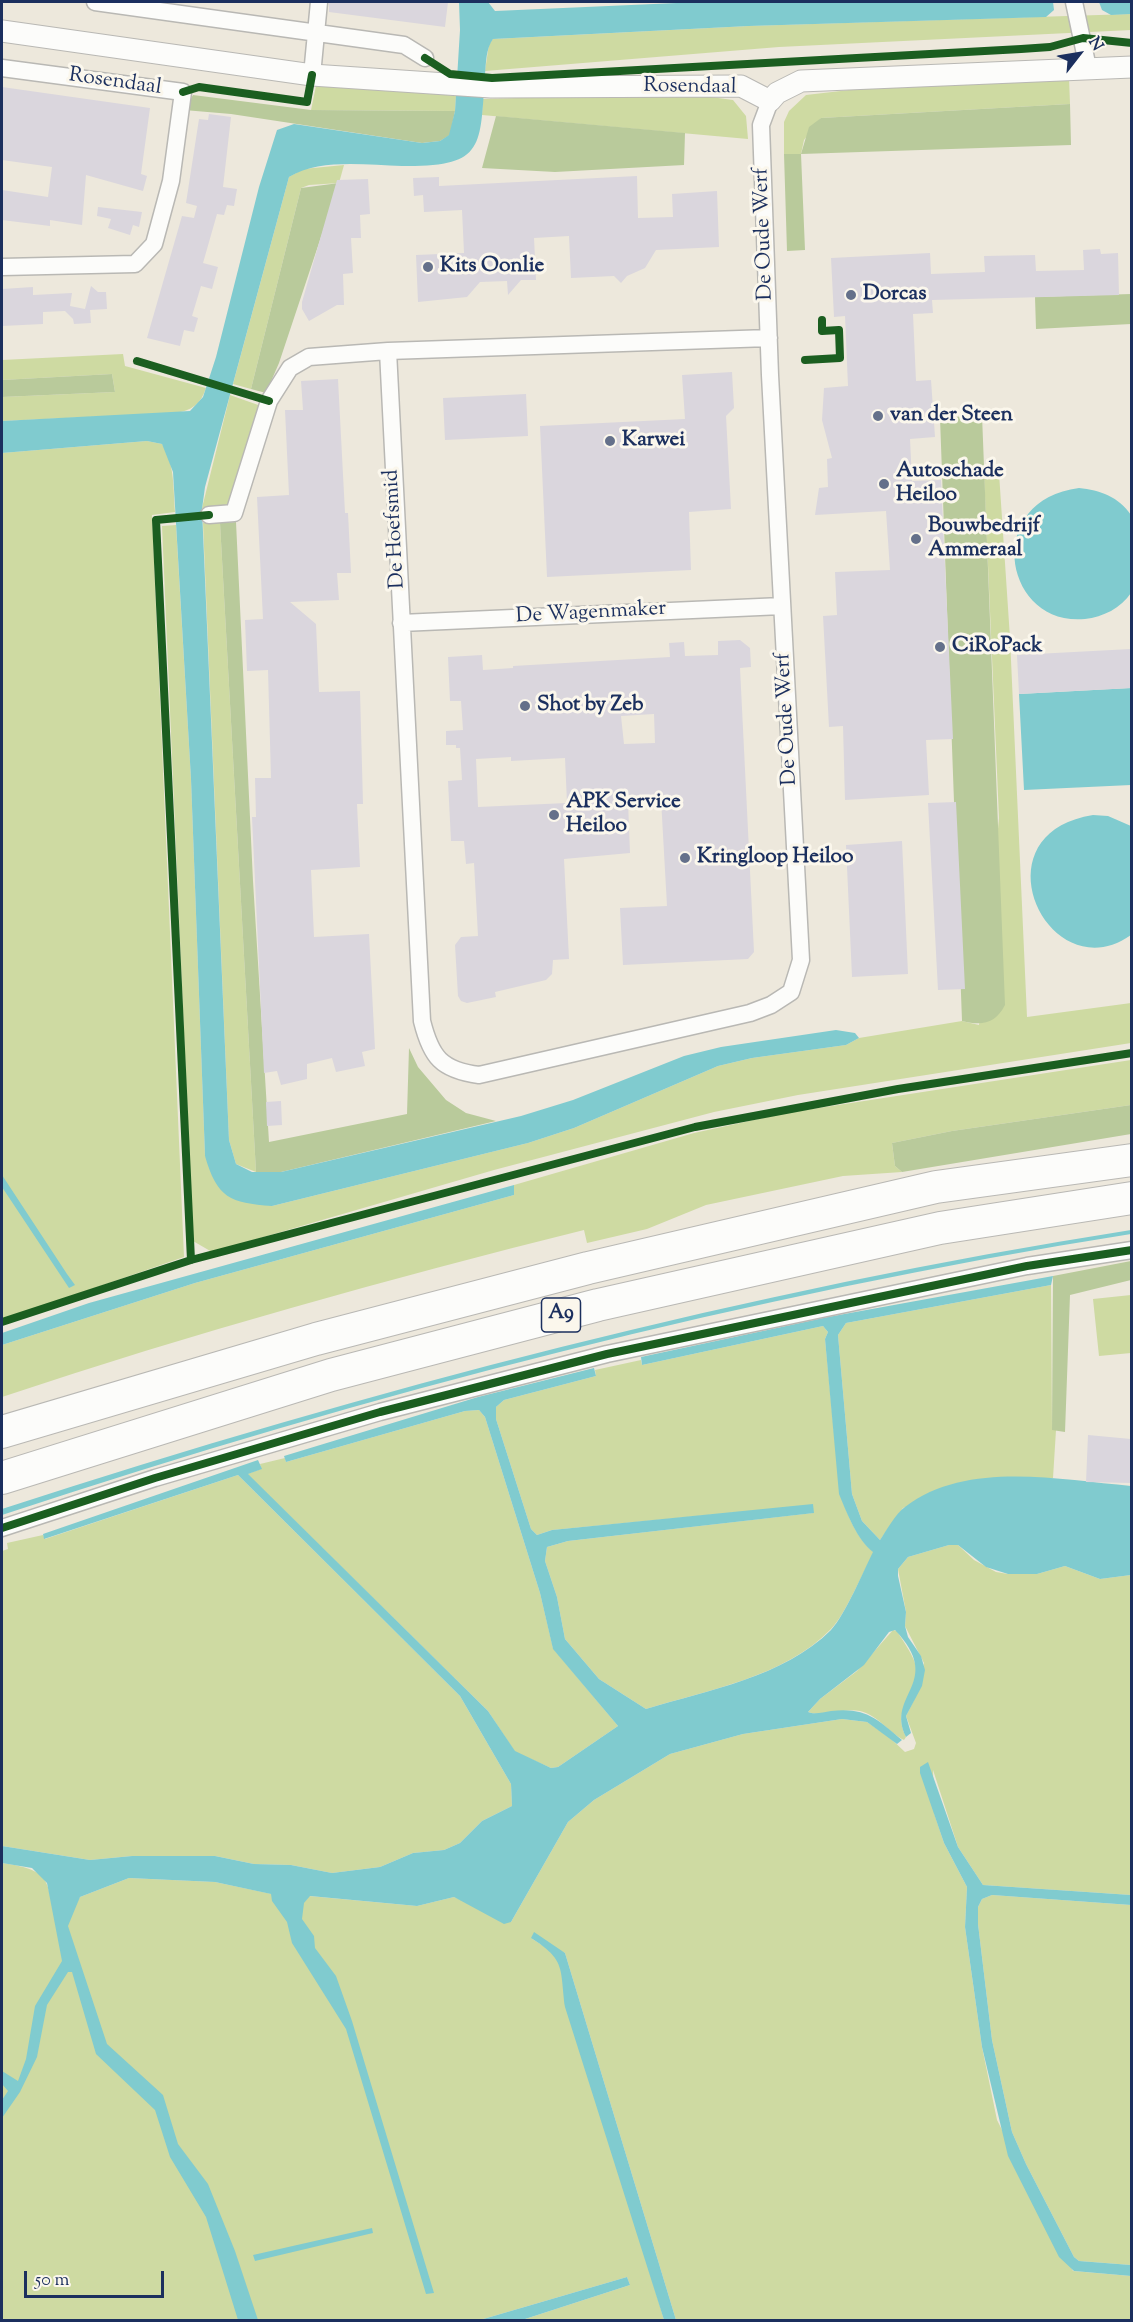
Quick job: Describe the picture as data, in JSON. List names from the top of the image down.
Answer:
{
  "streets": {
    "highway": ["A9"],
    "street": [
      "Rosendaal",
      "De Oude Werf",
      "De Hoefsmid",
      "De Wagenmaker"
    ]
  },
  "crossings": [
    ["Rosendaal", "De Oude Werf"],
    ["De Oude Werf", "De Hoefsmid"],
    ["De Oude Werf", "De Wagenmaker"],
    ["De Hoefsmid", "De Wagenmaker"]
  ],
  "places": [
    "Kits Oonlie",
    "Dorcas",
    "van der Steen",
    "Karwei",
    "Autoschade Heiloo",
    "Bouwbedrijf Ammeraal",
    "CiRoPack",
    "Shot by Zeb",
    "APK Service Heiloo",
    "Kringloop Heiloo"
  ],
  "scale_bar": "50 m",
  "north": "top right"
}
